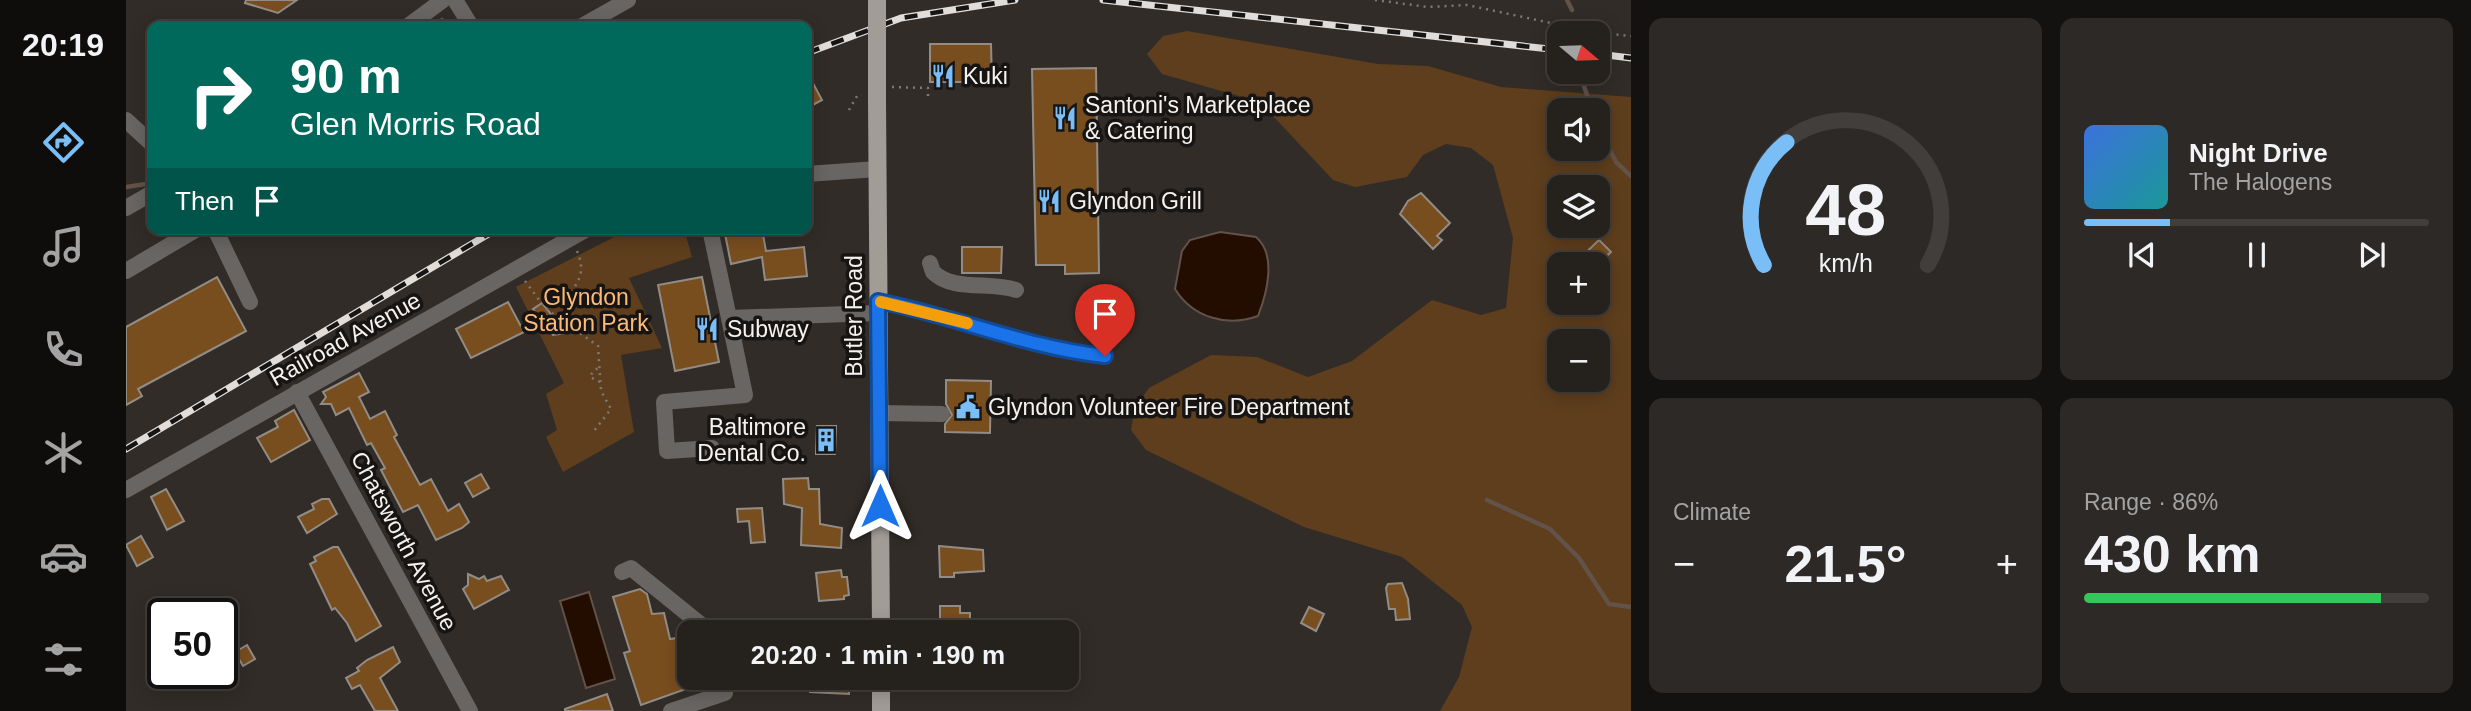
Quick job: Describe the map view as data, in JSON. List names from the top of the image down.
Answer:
{
  "streets": {
    "main road": ["Butler Road"],
    "street": ["Railroad Avenue", "Chatsworth Avenue"]
  },
  "crossings": [
    ["Railroad Avenue", "Chatsworth Avenue"]
  ],
  "parks": ["Glyndon Station Park"],
  "places": {
    "restaurant": [
      "Kuki",
      "Santoni's Marketplace & Catering",
      "Glyndon Grill",
      "Subway"
    ],
    "public building": ["Glyndon Volunteer Fire Department"],
    "building": ["Baltimore Dental Co."]
  },
  "north": "right",
  "page": {
    "tabs": "20:19",
    "map_buttons": ["+", "−"],
    "turn": ["90 m", "Glen Morris Road"],
    "song": ["Night Drive", "The Halogens"],
    "then": "Then",
    "tile": [
      "Climate",
      ["Range · 86%", "430 km"]
    ],
    "heat": ["−", "21.5°", "+"],
    "limit": "50",
    "trip": "20:20 · 1 min · 190 m",
    "gauge": ["48", "km/h"]
  }
}
